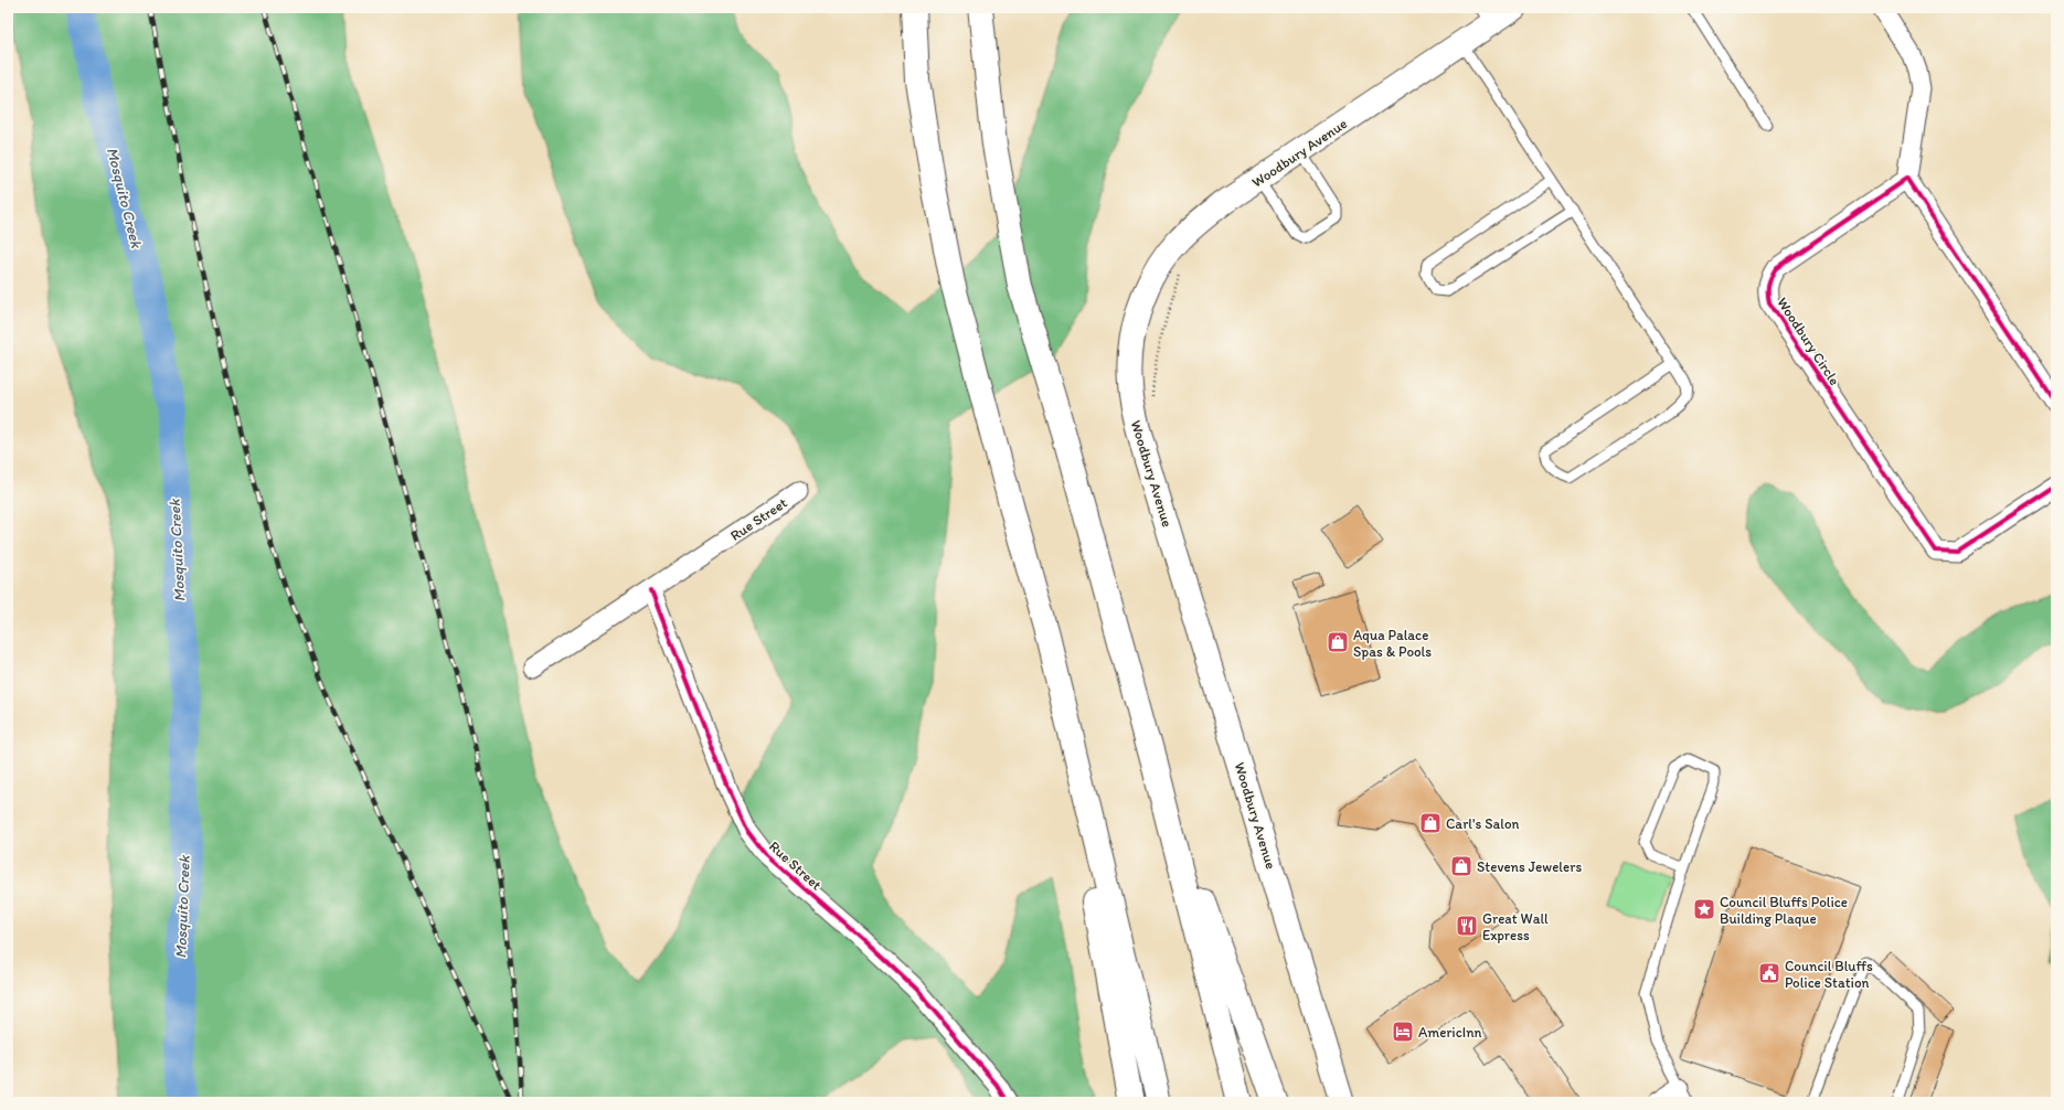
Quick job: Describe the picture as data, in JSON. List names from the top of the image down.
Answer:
{
  "streets": {
    "main road": ["Woodbury Avenue"],
    "street": ["Woodbury Circle", "Rue Street"]
  },
  "water": ["Mosquito Creek"],
  "places": {
    "shop": ["Aqua Palace Spas & Pools", "Carl's Salon", "Stevens Jewelers"],
    "place": ["Council Bluffs Police Building Plaque"],
    "restaurant": ["Great Wall Express"],
    "public building": ["Council Bluffs Police Station"],
    "hotel": ["AmericInn"]
  }
}
